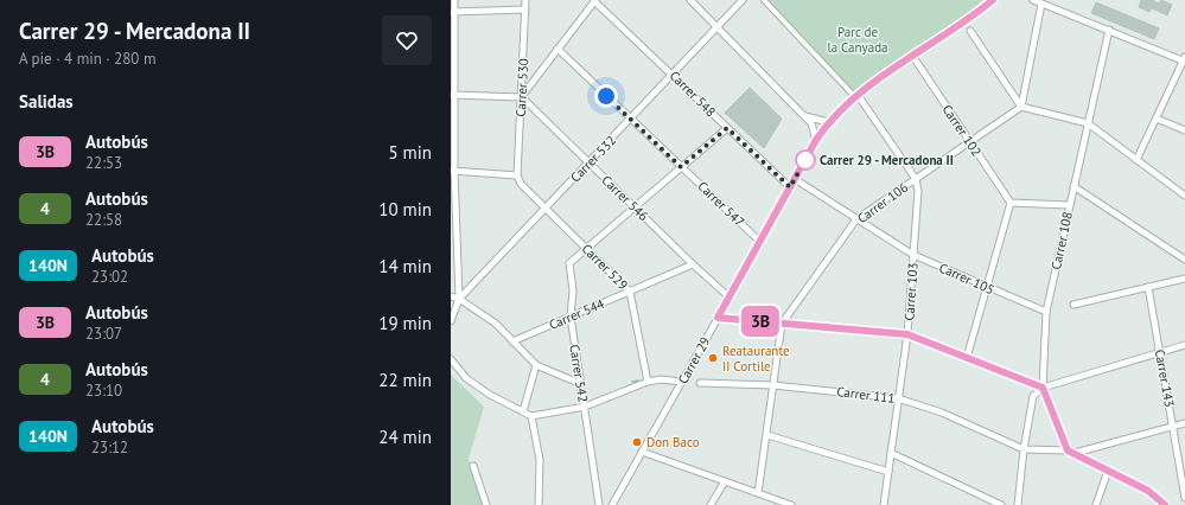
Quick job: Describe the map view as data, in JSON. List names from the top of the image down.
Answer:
{
  "streets": {
    "street": [
      "Carrer 530",
      "Carrer 548",
      "Carrer 102",
      "Carrer 532",
      "Carrer 546",
      "Carrer 106",
      "Carrer 547",
      "Carrer 108",
      "Carrer 529",
      "Carrer 105",
      "Carrer 103",
      "Carrer 544",
      "Carrer 29",
      "Carrer 542",
      "Carrer 143",
      "Carrer 111"
    ]
  },
  "crossings": [
    ["Carrer 530", "Carrer 546"],
    ["Carrer 530", "Carrer 529"],
    ["Carrer 548", "Carrer 532"],
    ["Carrer 548", "Carrer 29"],
    ["Carrer 548", "Carrer 542"],
    ["Carrer 102", "Carrer 106"],
    ["Carrer 102", "Carrer 29"],
    ["Carrer 532", "Carrer 546"],
    ["Carrer 532", "Carrer 547"],
    ["Carrer 532", "Carrer 529"],
    ["Carrer 546", "Carrer 544"],
    ["Carrer 546", "Carrer 29"],
    ["Carrer 546", "Carrer 542"],
    ["Carrer 106", "Carrer 105"],
    ["Carrer 106", "Carrer 103"],
    ["Carrer 547", "Carrer 29"],
    ["Carrer 547", "Carrer 542"],
    ["Carrer 108", "Carrer 105"],
    ["Carrer 529", "Carrer 544"],
    ["Carrer 529", "Carrer 542"],
    ["Carrer 105", "Carrer 103"],
    ["Carrer 105", "Carrer 29"],
    ["Carrer 103", "Carrer 111"],
    ["Carrer 544", "Carrer 542"]
  ],
  "parks": ["Parc de la Canyada"],
  "places": ["Carrer 29 - Mercadona II", "Reataurante II Cortile", "Don Baco"],
  "lines": ["bus line 3B"],
  "page": {
    "heading": [
      ["Carrer 29 - Mercadona II", "A pie · 4 min · 280 m"],
      "Salidas"
    ],
    "on_map": "3B",
    "list": [
      {
        "mark": "3B",
        "name": "Autobús",
        "note": "22:53",
        "value": "5 min"
      },
      {
        "mark": "4",
        "name": "Autobús",
        "note": "22:58",
        "value": "10 min"
      },
      {
        "mark": "140N",
        "name": "Autobús",
        "note": "23:02",
        "value": "14 min"
      },
      {
        "mark": "3B",
        "name": "Autobús",
        "note": "23:07",
        "value": "19 min"
      },
      {
        "mark": "4",
        "name": "Autobús",
        "note": "23:10",
        "value": "22 min"
      },
      {
        "mark": "140N",
        "name": "Autobús",
        "note": "23:12",
        "value": "24 min"
      }
    ]
  }
}
